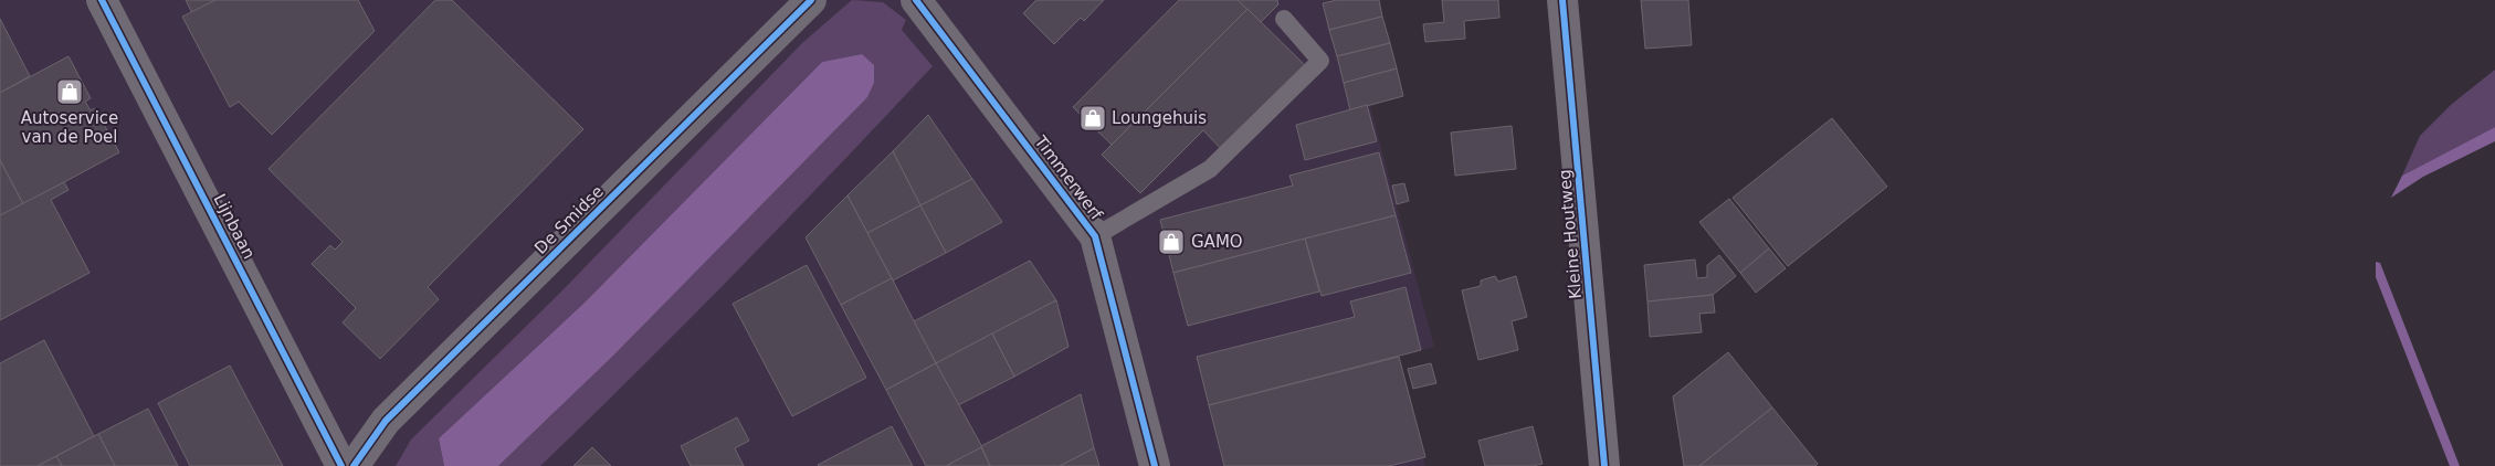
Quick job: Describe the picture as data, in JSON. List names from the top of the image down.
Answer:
{
  "streets": {
    "street": [
      "Timmerwerf",
      "De Smidse",
      "Lijnbaan",
      "Kleine Houtweg"
    ]
  },
  "places": {
    "shop": ["Autoservice van de Poel", "Loungehuis", "GAMO"]
  }
}
